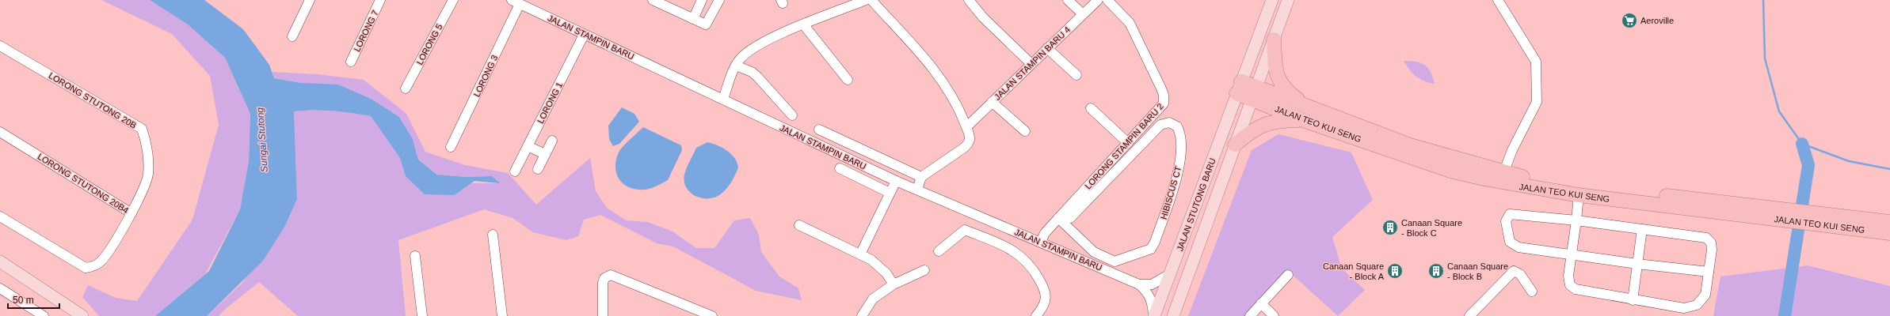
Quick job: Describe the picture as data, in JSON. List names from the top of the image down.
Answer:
{
  "streets": {
    "highway": ["JALAN TEO KUI SENG"],
    "main road": ["JALAN STUTONG BARU"],
    "street": [
      "LORONG 7",
      "JALAN STAMPIN BARU",
      "LORONG 5",
      "JALAN STAMPIN BARU 4",
      "LORONG 3",
      "LORONG STUTONG 20B",
      "LORONG 1",
      "LORONG STAMPIN BARU 2",
      "LORONG STUTONG 20B4",
      "HIBISCUS CT"
    ]
  },
  "crossings": [
    ["JALAN STAMPIN BARU", "LORONG 3"],
    ["JALAN STAMPIN BARU", "LORONG 1"],
    ["JALAN STAMPIN BARU", "LORONG STAMPIN BARU 2"],
    ["JALAN STAMPIN BARU", "JALAN STUTONG BARU"],
    ["LORONG STUTONG 20B", "LORONG STUTONG 20B4"],
    ["JALAN TEO KUI SENG", "JALAN STUTONG BARU"],
    ["LORONG STAMPIN BARU 2", "HIBISCUS CT"]
  ],
  "water": ["Sungai Stutong"],
  "places": {
    "supermarket": ["Aeroville"],
    "building": ["Canaan Square - Block C", "Canaan Square - Block A", "Canaan Square - Block B"]
  },
  "scale_bar": "50 m"
}
